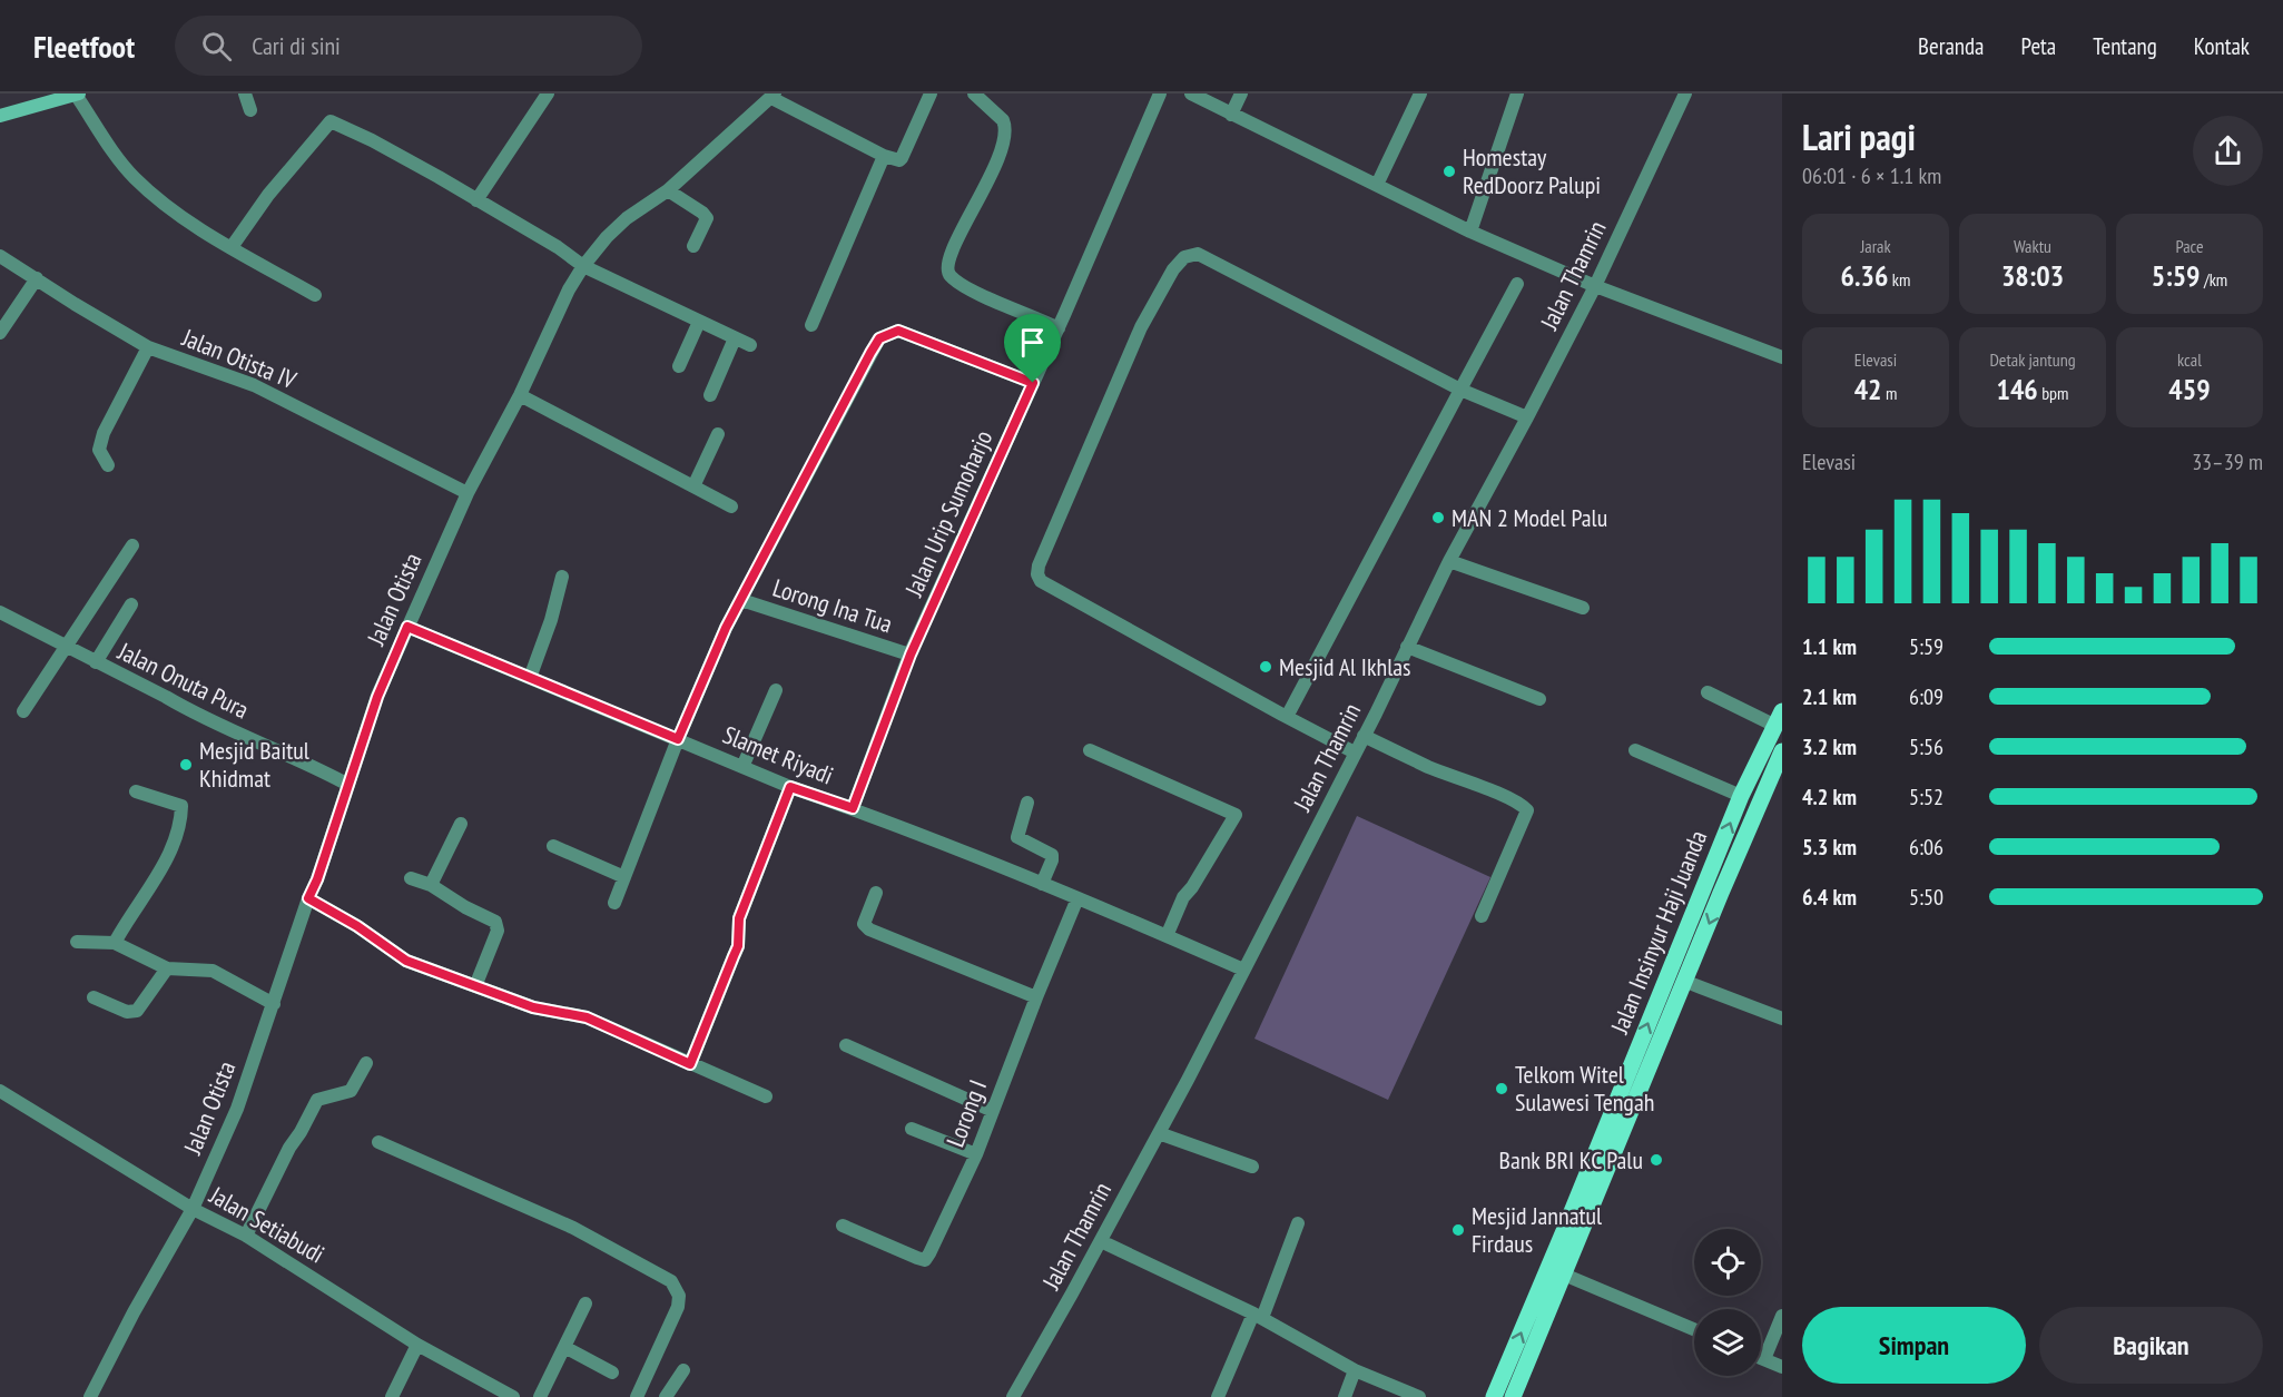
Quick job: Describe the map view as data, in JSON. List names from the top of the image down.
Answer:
{
  "streets": {
    "main road": ["Jalan Insinyur Haji Juanda"],
    "street": [
      "Jalan Thamrin",
      "Jalan Otista IV",
      "Jalan Urip Sumoharjo",
      "Jalan Otista",
      "Lorong Ina Tua",
      "Jalan Onuta Pura",
      "Slamet Riyadi",
      "Lorong I",
      "Jalan Setiabudi"
    ]
  },
  "crossings": [
    ["Jalan Thamrin", "Slamet Riyadi"],
    ["Jalan Otista IV", "Jalan Otista"],
    ["Jalan Urip Sumoharjo", "Lorong Ina Tua"],
    ["Jalan Urip Sumoharjo", "Slamet Riyadi"],
    ["Jalan Otista", "Jalan Onuta Pura"],
    ["Jalan Otista", "Slamet Riyadi"],
    ["Jalan Otista", "Jalan Setiabudi"],
    ["Slamet Riyadi", "Lorong I"]
  ],
  "places": [
    "Homestay RedDoorz Palupi",
    "MAN 2 Model Palu",
    "Mesjid Al Ikhlas",
    "Mesjid Baitul Khidmat",
    "Telkom Witel Sulawesi Tengah",
    "Bank BRI KC Palu",
    "Mesjid Jannatul Firdaus"
  ],
  "page": {
    "header": "Fleetfoot",
    "search": "Cari di sini",
    "nav": [
      "Beranda",
      "Peta",
      "Tentang",
      "Kontak"
    ],
    "heading": ["Lari pagi", "06:01 · 6 × 1.1 km"],
    "stats": [
      ["Jarak", "6.36 km"],
      ["Waktu", "38:03"],
      ["Pace", "5:59 /km"],
      ["Elevasi", "42 m"],
      ["Detak jantung", "146 bpm"],
      ["kcal", "459"]
    ],
    "chart": ["Elevasi", "33–39 m"],
    "list": [
      {
        "name": "1.1 km",
        "note": "5:59"
      },
      {
        "name": "2.1 km",
        "note": "6:09"
      },
      {
        "name": "3.2 km",
        "note": "5:56"
      },
      {
        "name": "4.2 km",
        "note": "5:52"
      },
      {
        "name": "5.3 km",
        "note": "6:06"
      },
      {
        "name": "6.4 km",
        "note": "5:50"
      }
    ],
    "buttons": ["Simpan", "Bagikan"]
  }
}
